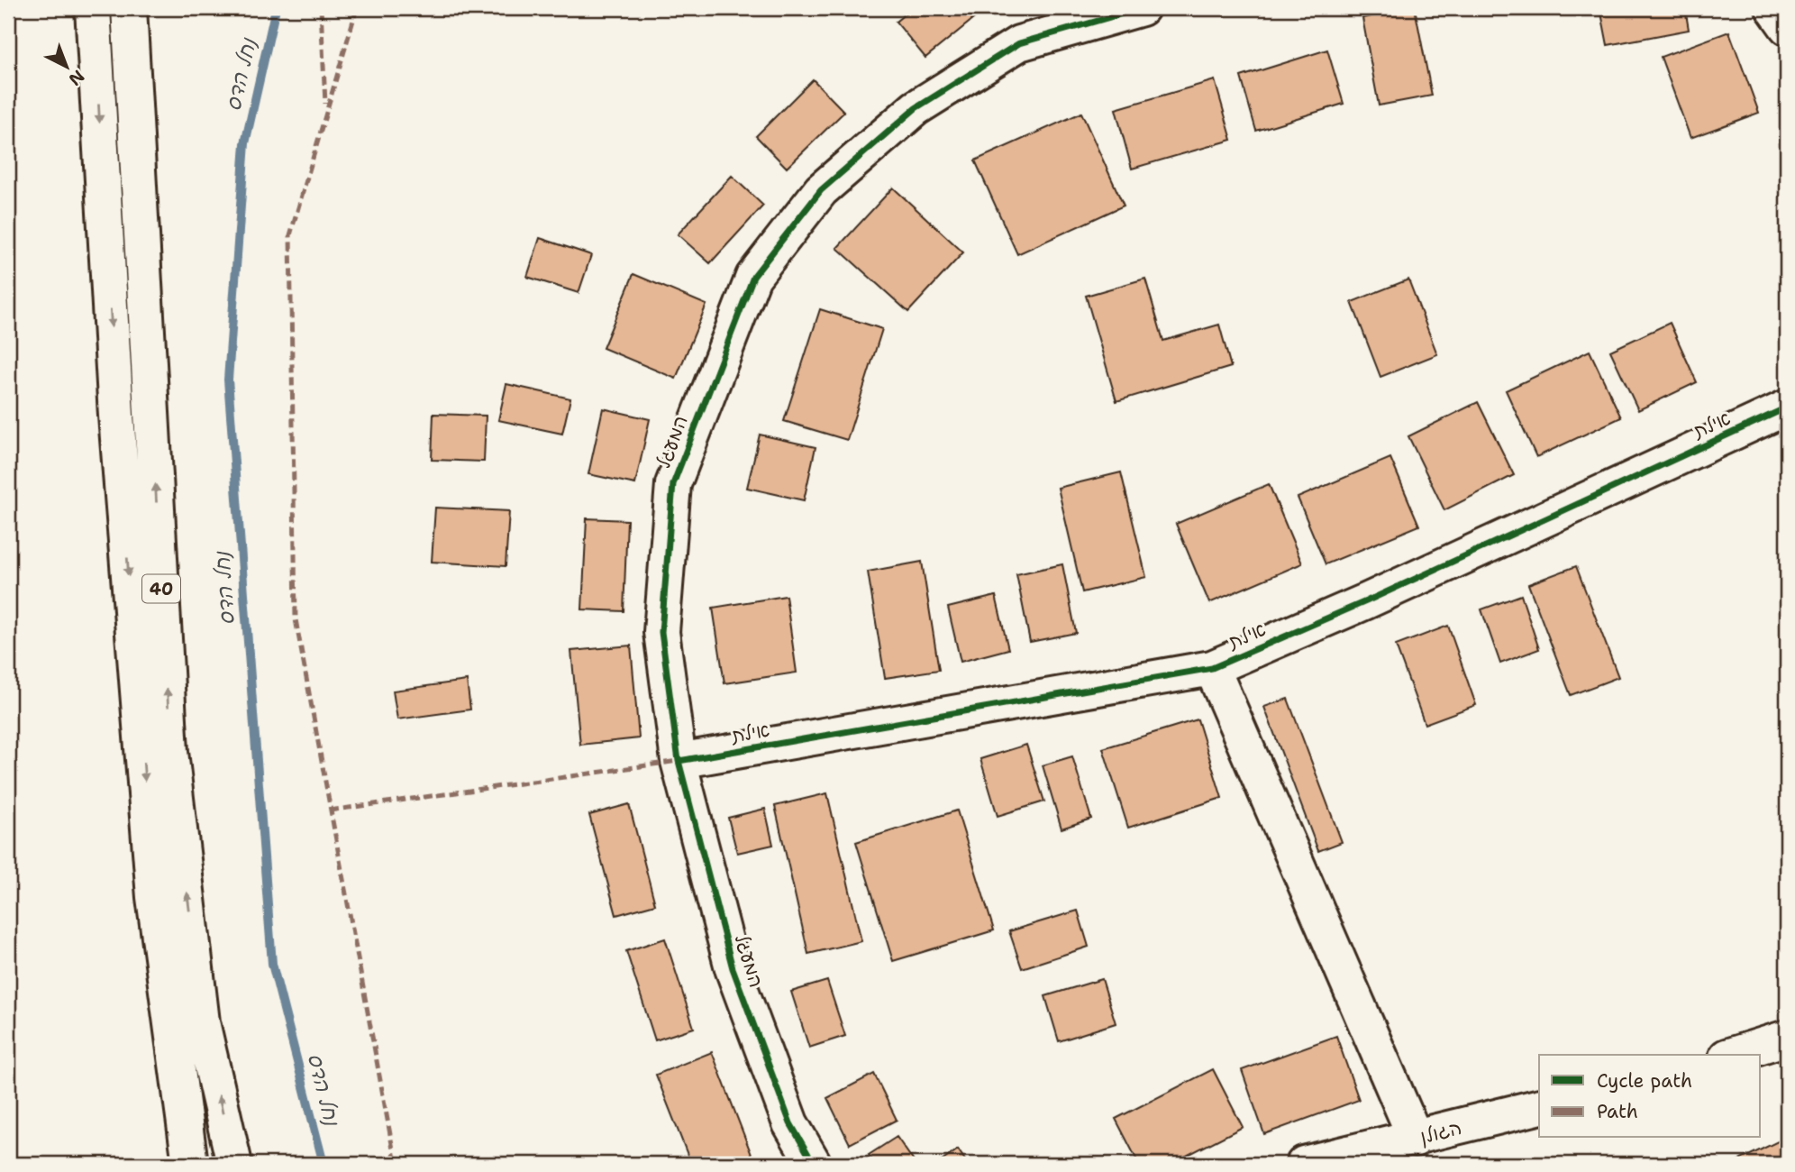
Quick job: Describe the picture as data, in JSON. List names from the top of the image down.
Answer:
{
  "streets": {
    "main road": [
      "אילת",
      "המעגל",
      "40",
      "הגולן"
    ]
  },
  "crossings": [
    ["אילת", "המעגל"]
  ],
  "water": ["נחל הדס"],
  "legend": ["Cycle path", "Path"],
  "north": "bottom right"
}
